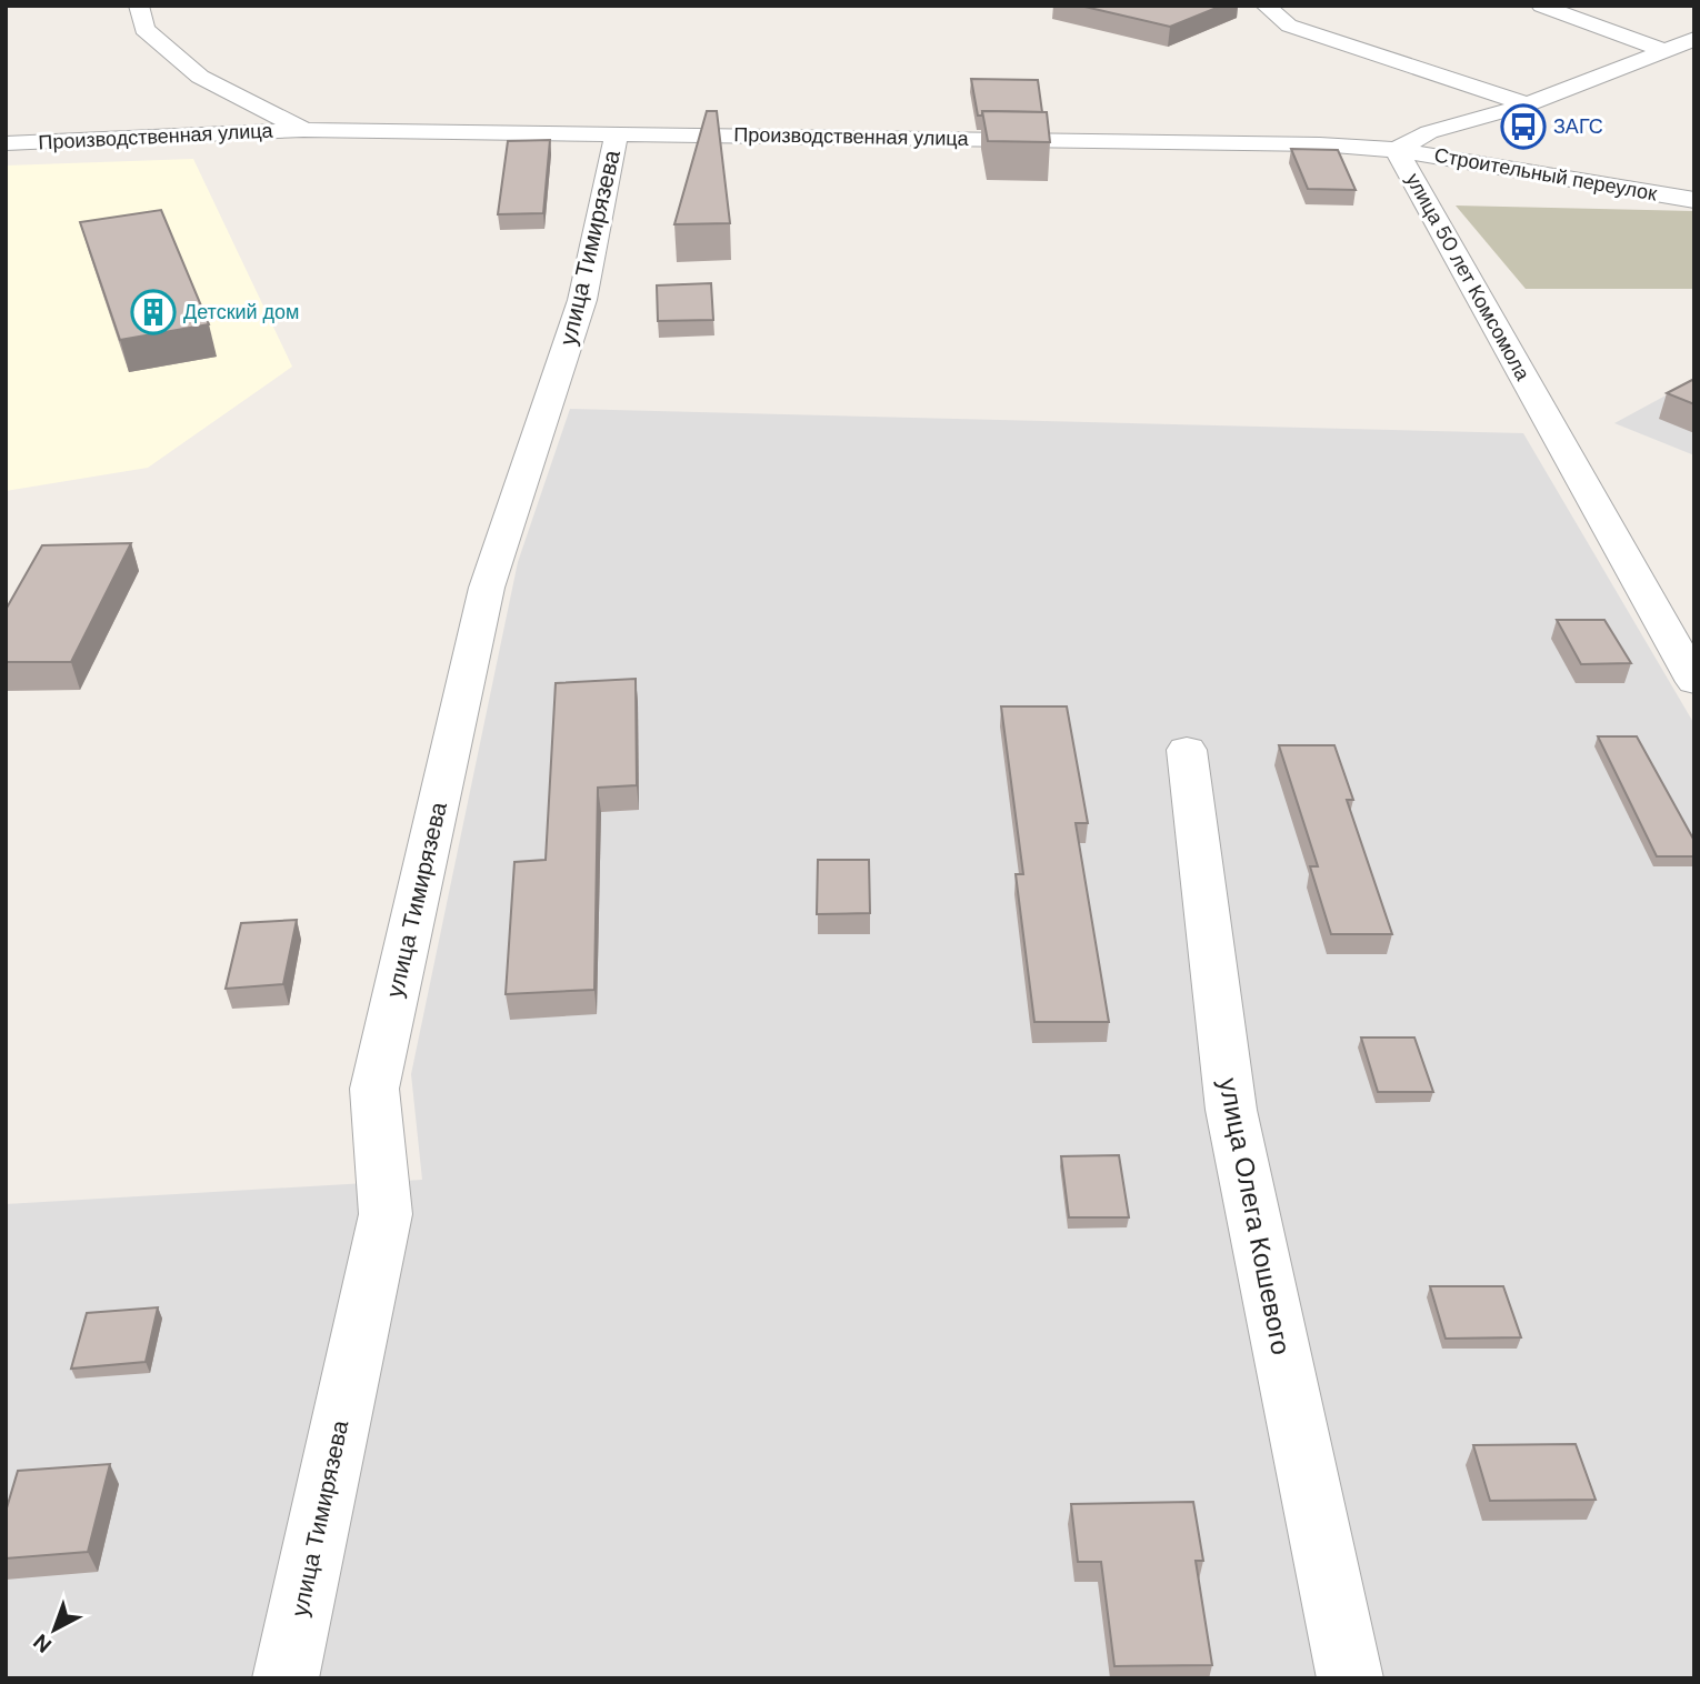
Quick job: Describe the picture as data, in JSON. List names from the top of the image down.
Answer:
{
  "streets": {
    "street": [
      "Производственная улица",
      "Строительный переулок",
      "улица Тимирязева",
      "улица 50 лет Комсомола",
      "улица Олега Кошевого"
    ]
  },
  "crossings": [
    ["Производственная улица", "Строительный переулок"],
    ["Производственная улица", "улица Тимирязева"],
    ["Производственная улица", "улица 50 лет Комсомола"],
    ["Строительный переулок", "улица 50 лет Комсомола"]
  ],
  "places": {
    "bus stop": ["ЗАГС"],
    "building": ["Детский дом"]
  },
  "north": "bottom left"
}
